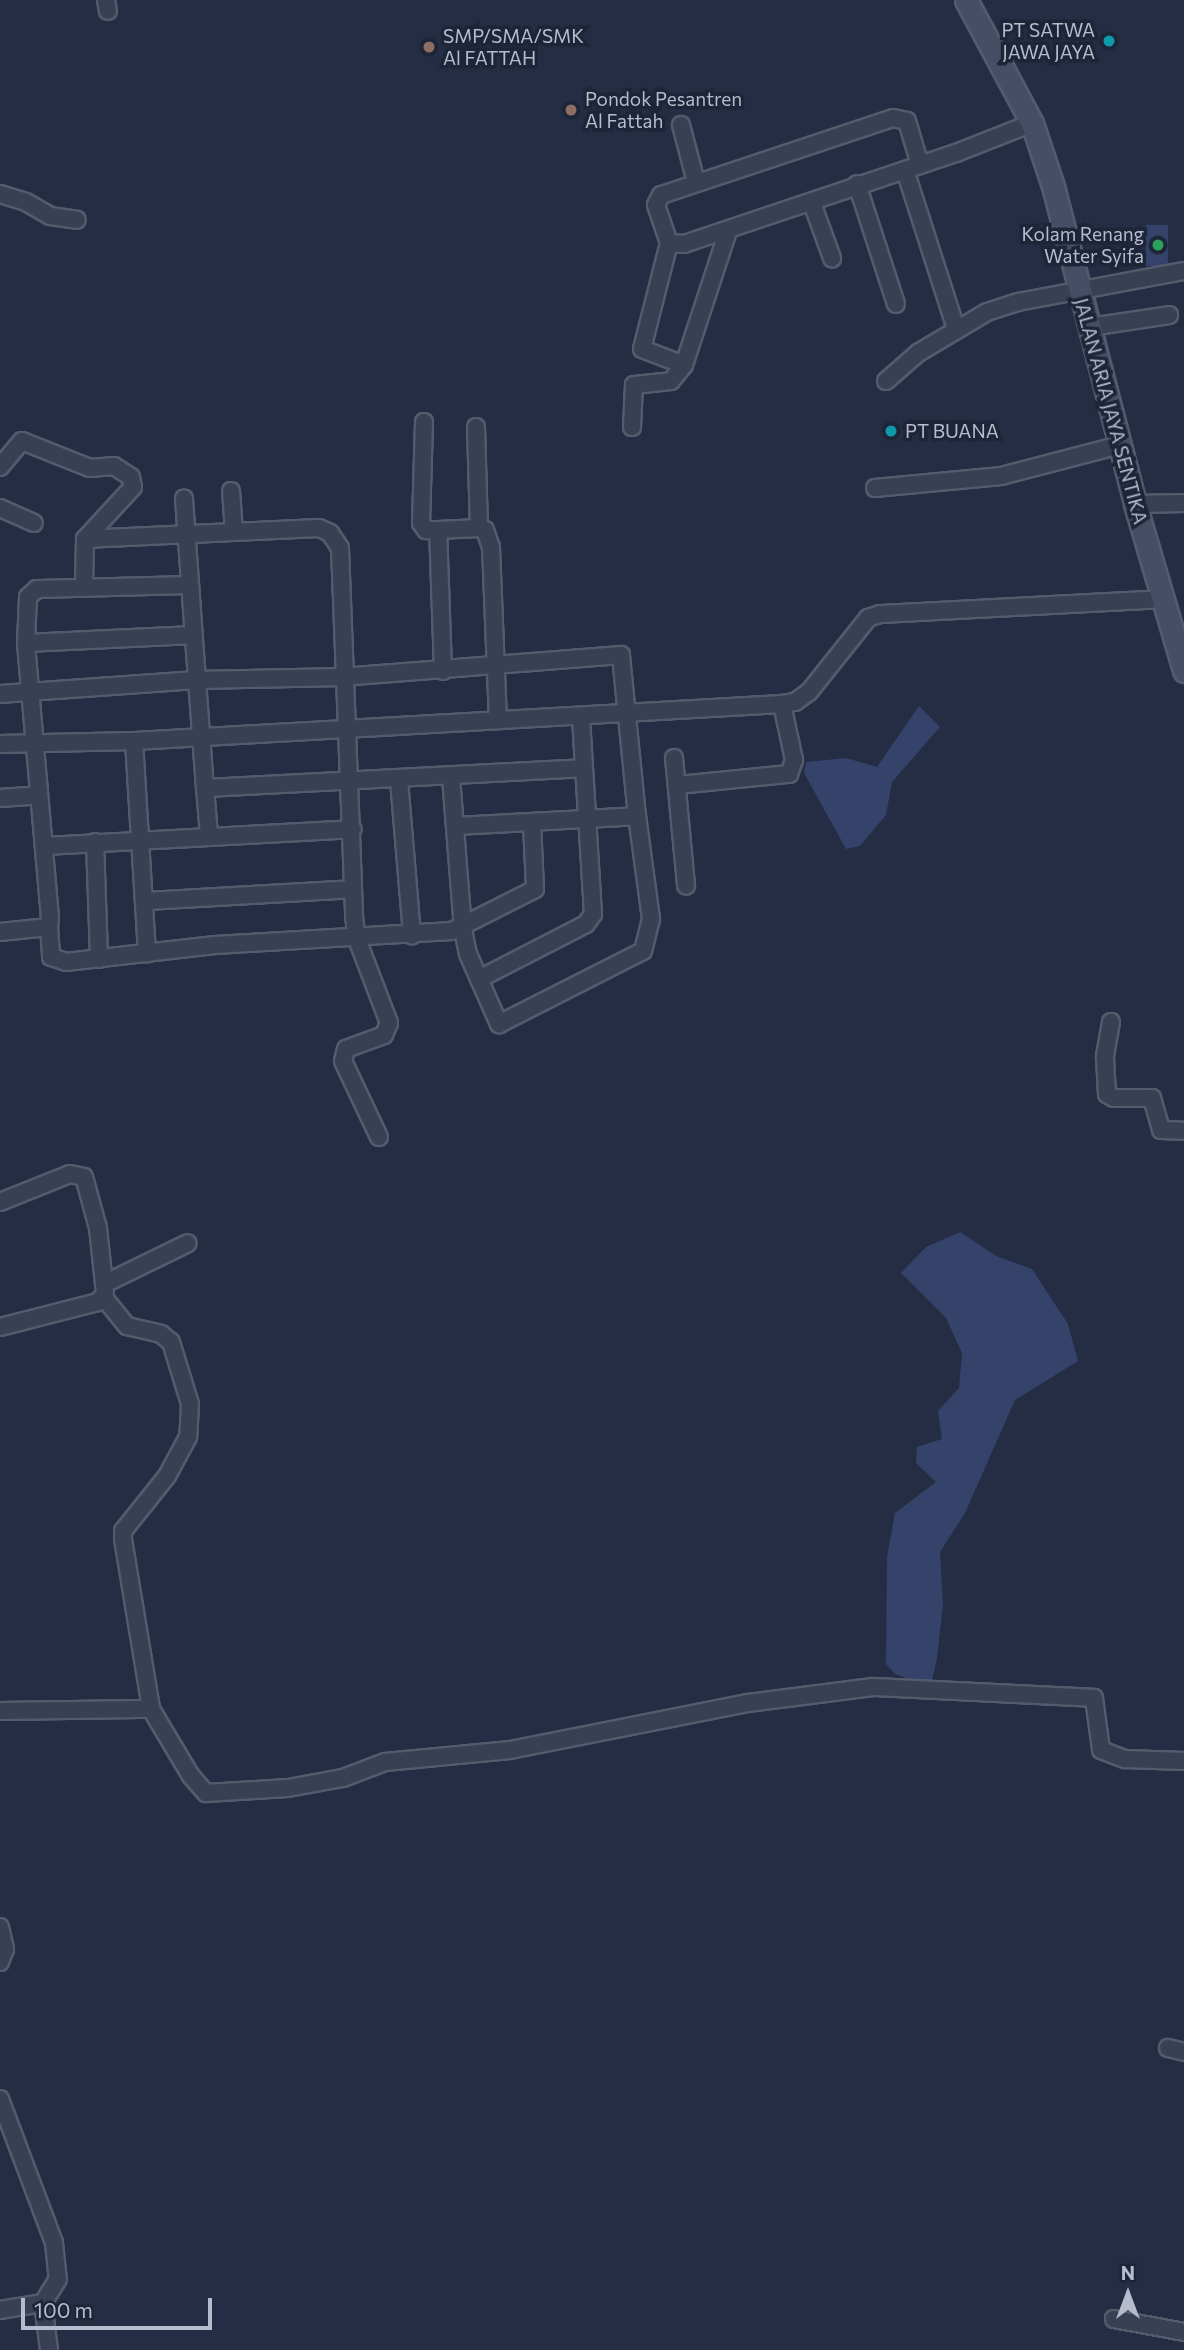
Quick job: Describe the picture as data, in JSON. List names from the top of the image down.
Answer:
{
  "streets": {
    "street": ["JALAN ARIA JAYA SENTIKA"]
  },
  "places": [
    "PT SATWA JAWA JAYA",
    "SMP/SMA/SMK Al FATTAH",
    "Pondok Pesantren Al Fattah",
    "Kolam Renang Water Syifa",
    "PT BUANA"
  ],
  "scale_bar": "100 m",
  "north": "top"
}
